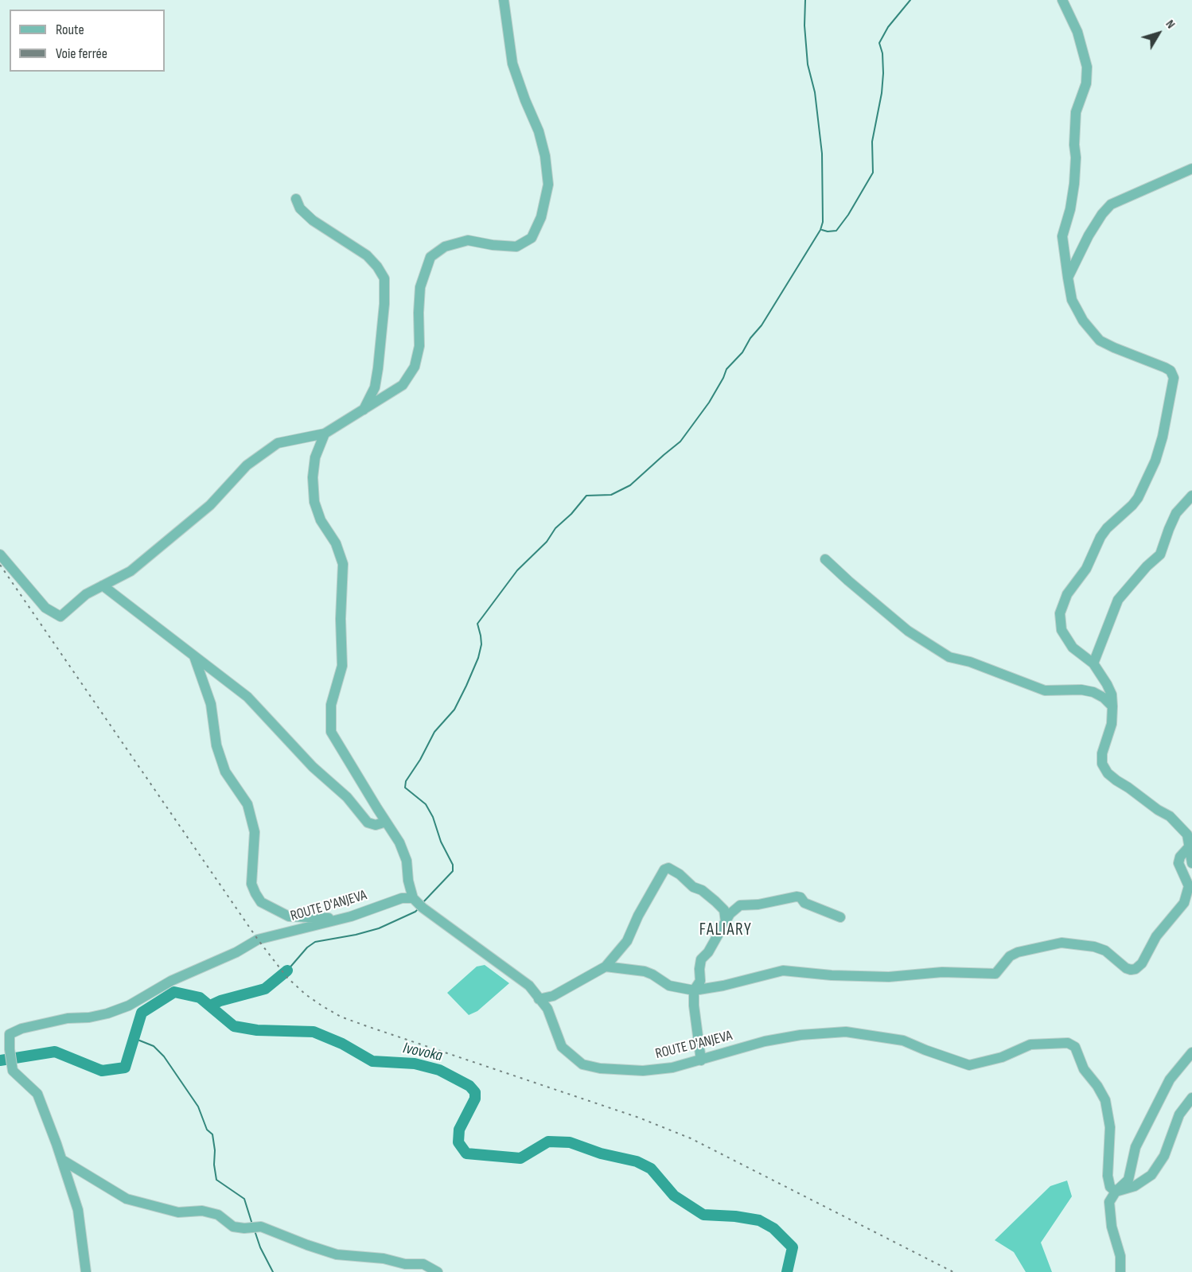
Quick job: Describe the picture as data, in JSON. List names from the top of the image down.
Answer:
{
  "streets": {
    "street": ["ROUTE D'ANJEVA"]
  },
  "districts": ["FALIARY"],
  "water": ["Ivovoka"],
  "legend": ["Route", "Voie ferrée"],
  "north": "top right"
}
